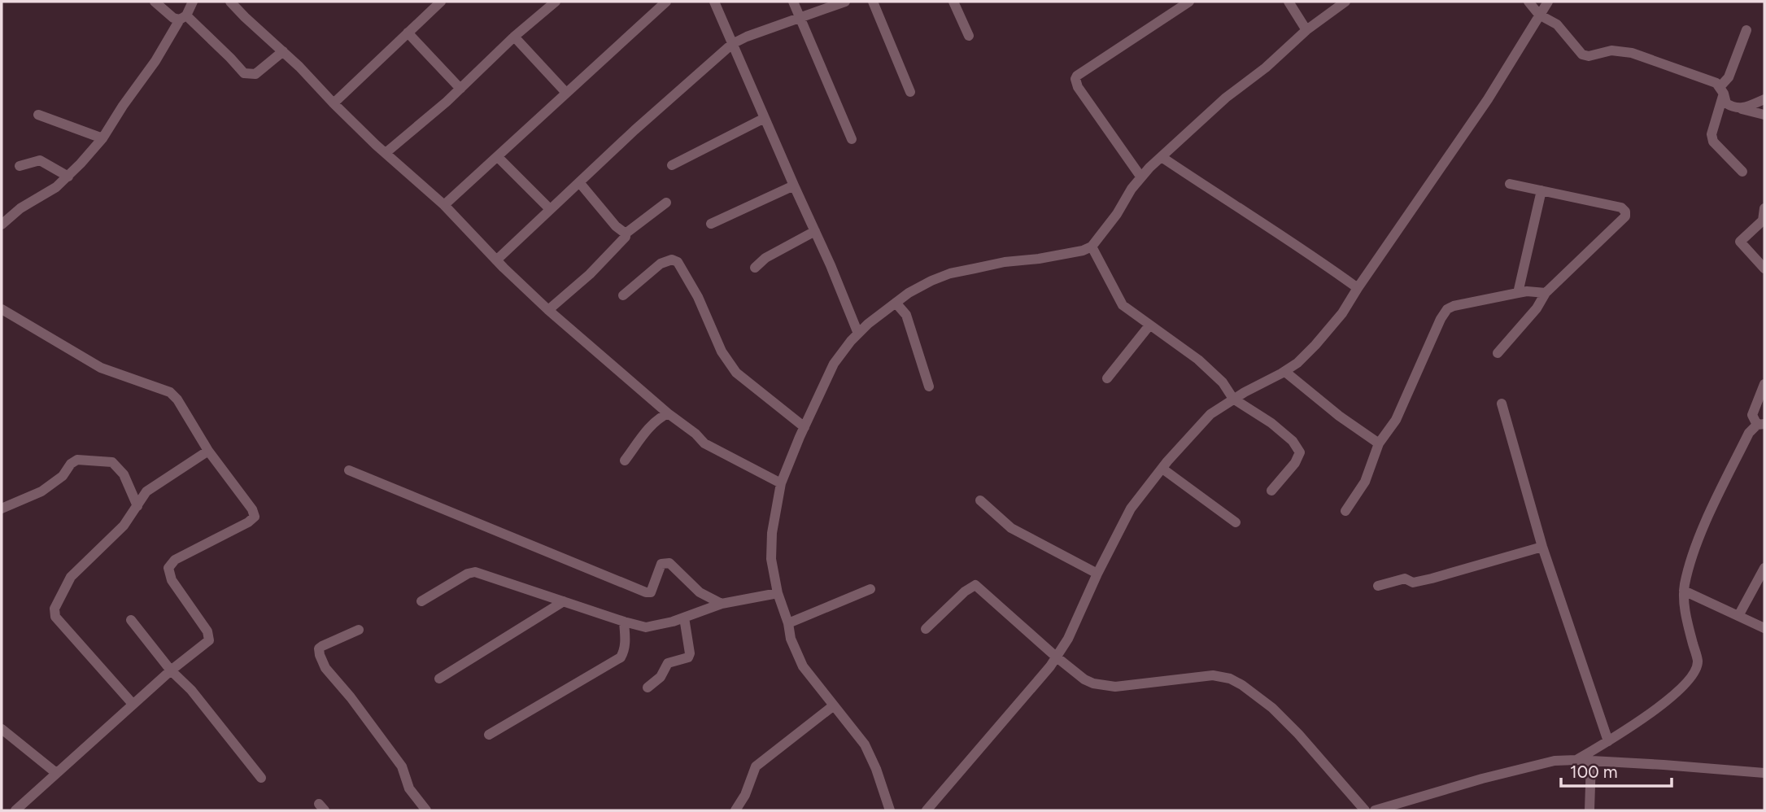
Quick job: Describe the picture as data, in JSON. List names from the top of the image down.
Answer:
{
  "scale_bar": "100 m"
}
